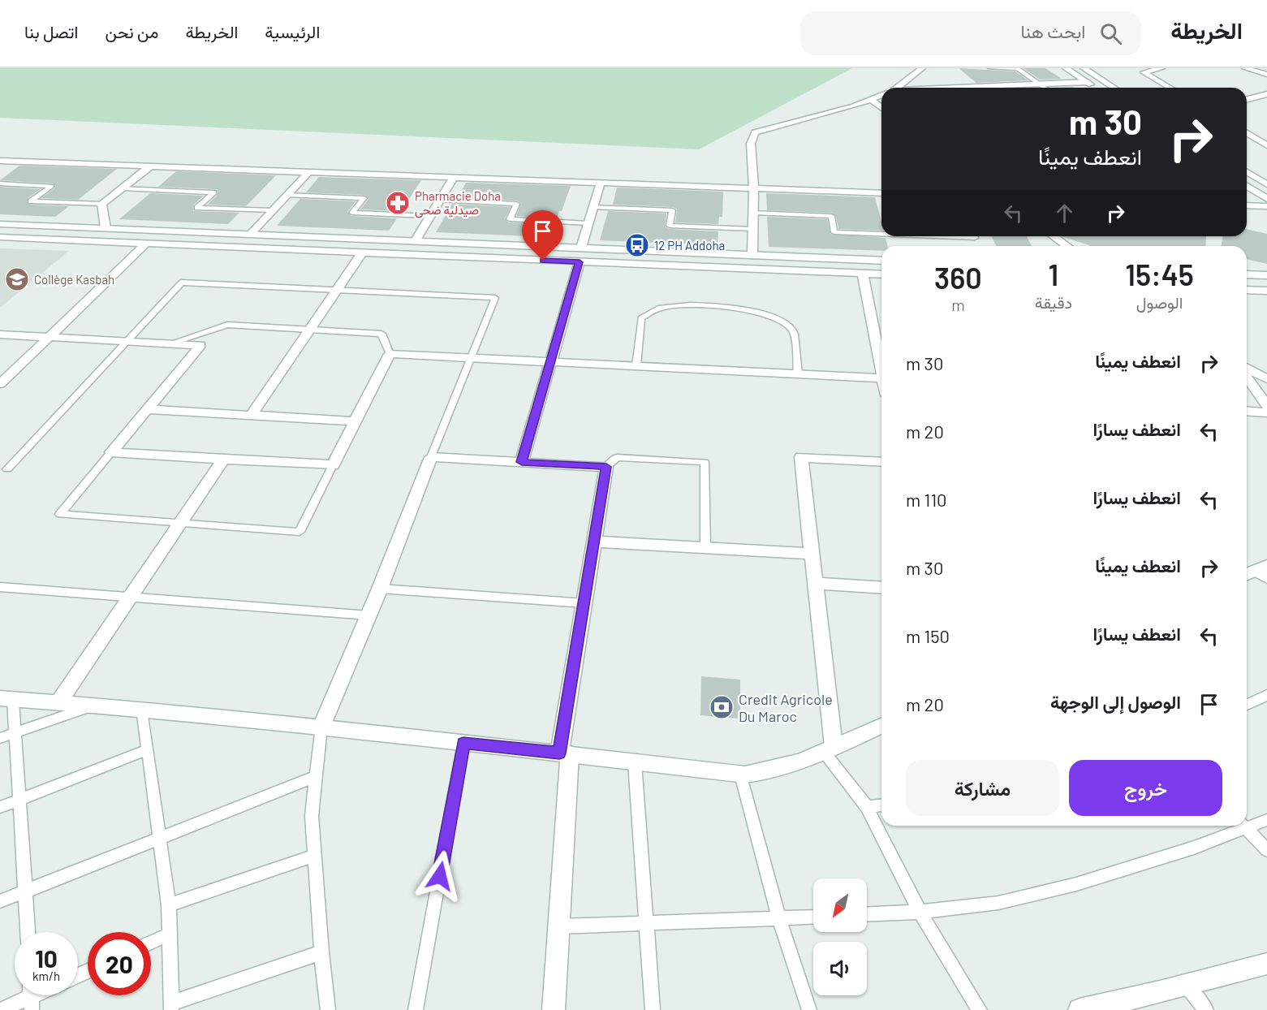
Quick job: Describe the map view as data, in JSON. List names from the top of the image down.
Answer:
{
  "places": {
    "pharmacy": ["Pharmacie Doha صيدلية ضحى"],
    "bus stop": ["12 PH Addoha"],
    "school or university": ["Collège Kasbah"],
    "bank": ["Credit Agricole Du Maroc"]
  },
  "north": "bottom left",
  "page": {
    "header": "الخريطة",
    "search": "ابحث هنا",
    "nav": [
      "الرئيسية",
      "الخريطة",
      "من نحن",
      "اتصل بنا"
    ],
    "turn": ["30 m", "انعطف يمينًا"],
    "eta": [
      "15:45",
      "الوصول",
      "1",
      "دقيقة",
      "360",
      "m"
    ],
    "list": [
      {
        "name": "انعطف يمينًا",
        "value": "30 m"
      },
      {
        "name": "انعطف يسارًا",
        "value": "20 m"
      },
      {
        "name": "انعطف يسارًا",
        "value": "110 m"
      },
      {
        "name": "انعطف يمينًا",
        "value": "30 m"
      },
      {
        "name": "انعطف يسارًا",
        "value": "150 m"
      },
      {
        "name": "الوصول إلى الوجهة",
        "value": "20 m"
      }
    ],
    "buttons": ["خروج", "مشاركة"],
    "speed": "10 km/h",
    "limit": "20"
  }
}
